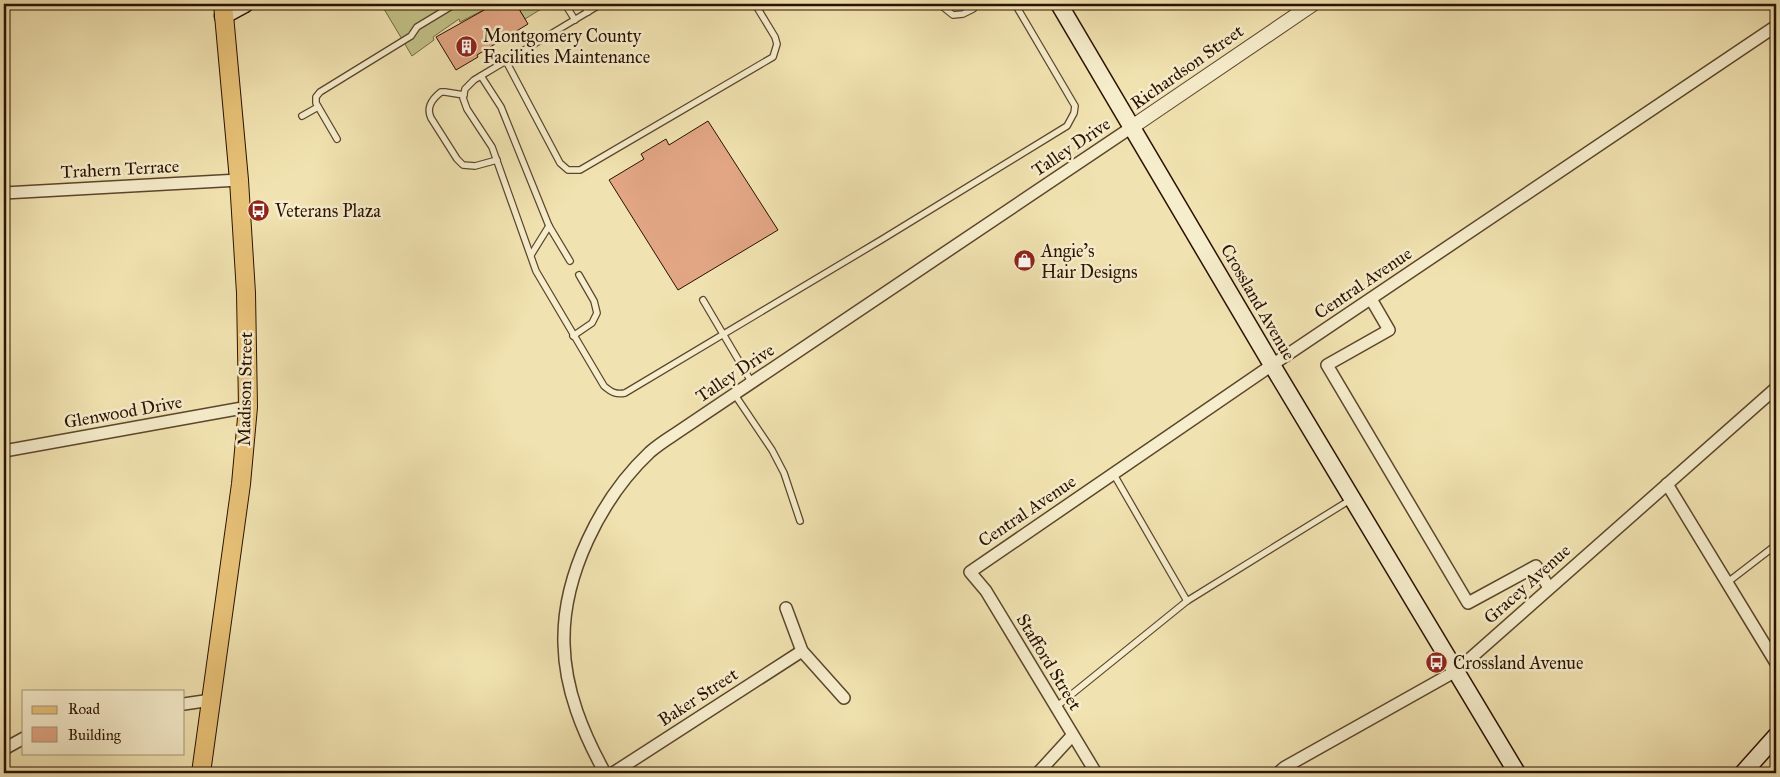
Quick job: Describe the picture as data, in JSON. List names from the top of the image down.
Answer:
{
  "streets": {
    "main road": ["Crossland Avenue", "Madison Street"],
    "street": [
      "Richardson Street",
      "Talley Drive",
      "Trahern Terrace",
      "Central Avenue",
      "Glenwood Drive",
      "Gracey Avenue",
      "Stafford Street",
      "Baker Street"
    ]
  },
  "crossings": [
    ["Richardson Street", "Talley Drive"],
    ["Richardson Street", "Crossland Avenue"],
    ["Talley Drive", "Crossland Avenue"],
    ["Trahern Terrace", "Madison Street"],
    ["Central Avenue", "Crossland Avenue"],
    ["Central Avenue", "Stafford Street"],
    ["Crossland Avenue", "Gracey Avenue"],
    ["Madison Street", "Glenwood Drive"]
  ],
  "places": {
    "building": ["Montgomery County Facilities Maintenance"],
    "bus stop": ["Veterans Plaza", "Crossland Avenue"],
    "shop": ["Angie's Hair Designs"]
  },
  "legend": ["Road", "Building"]
}
